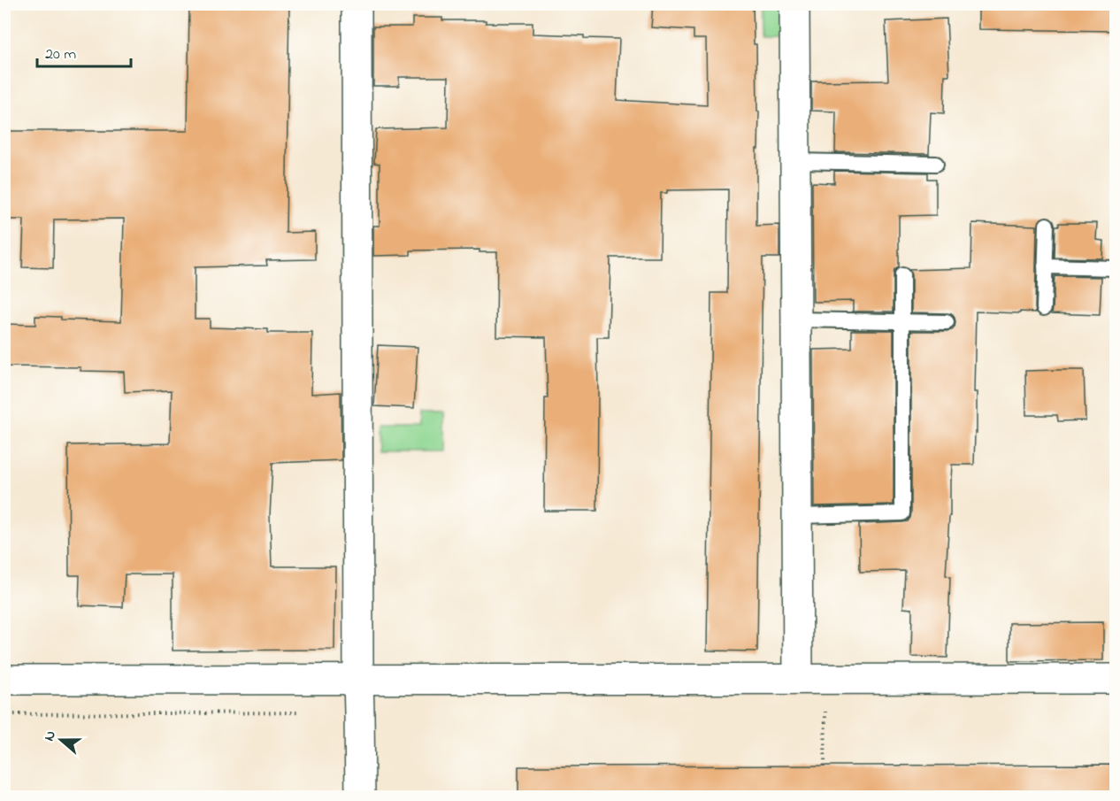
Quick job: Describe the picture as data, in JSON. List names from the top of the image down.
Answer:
{
  "scale_bar": "20 m",
  "north": "left"
}
